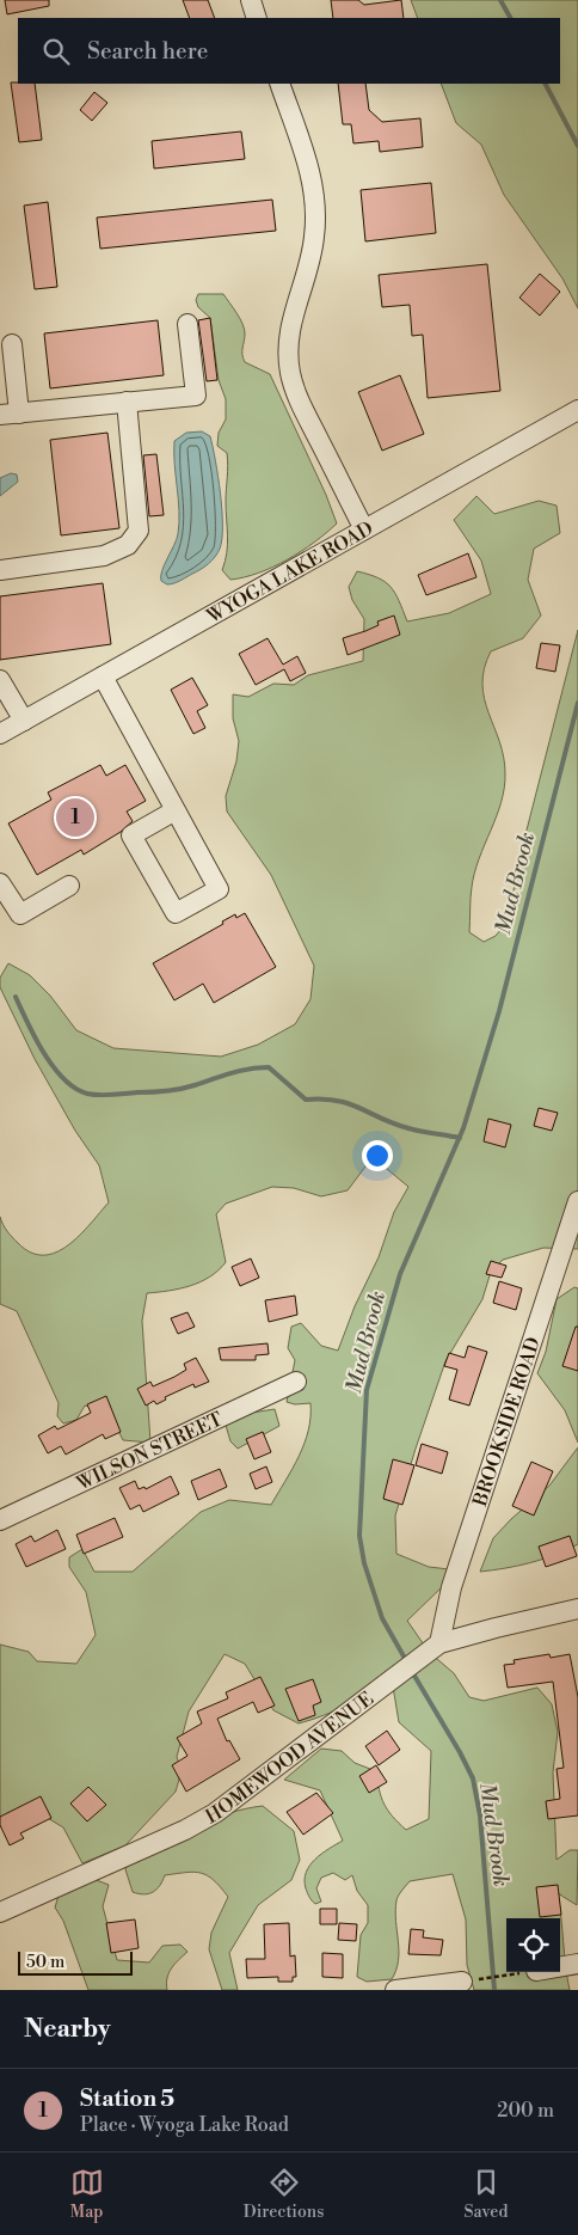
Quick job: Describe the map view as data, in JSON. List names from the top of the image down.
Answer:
{
  "streets": {
    "street": [
      "WYOGA LAKE ROAD",
      "BROOKSIDE ROAD",
      "WILSON STREET",
      "HOMEWOOD AVENUE"
    ]
  },
  "crossings": [
    ["BROOKSIDE ROAD", "HOMEWOOD AVENUE"]
  ],
  "water": ["Mud Brook"],
  "scale_bar": "50 m",
  "page": {
    "search": "Search here",
    "pins": "1",
    "scale": "50 m",
    "heading": "Nearby",
    "list": [
      {
        "mark": "1",
        "name": "Station 5",
        "note": "Place · Wyoga Lake Road",
        "value": "200 m"
      }
    ],
    "nav": ["Map", "Directions", "Saved"]
  }
}
